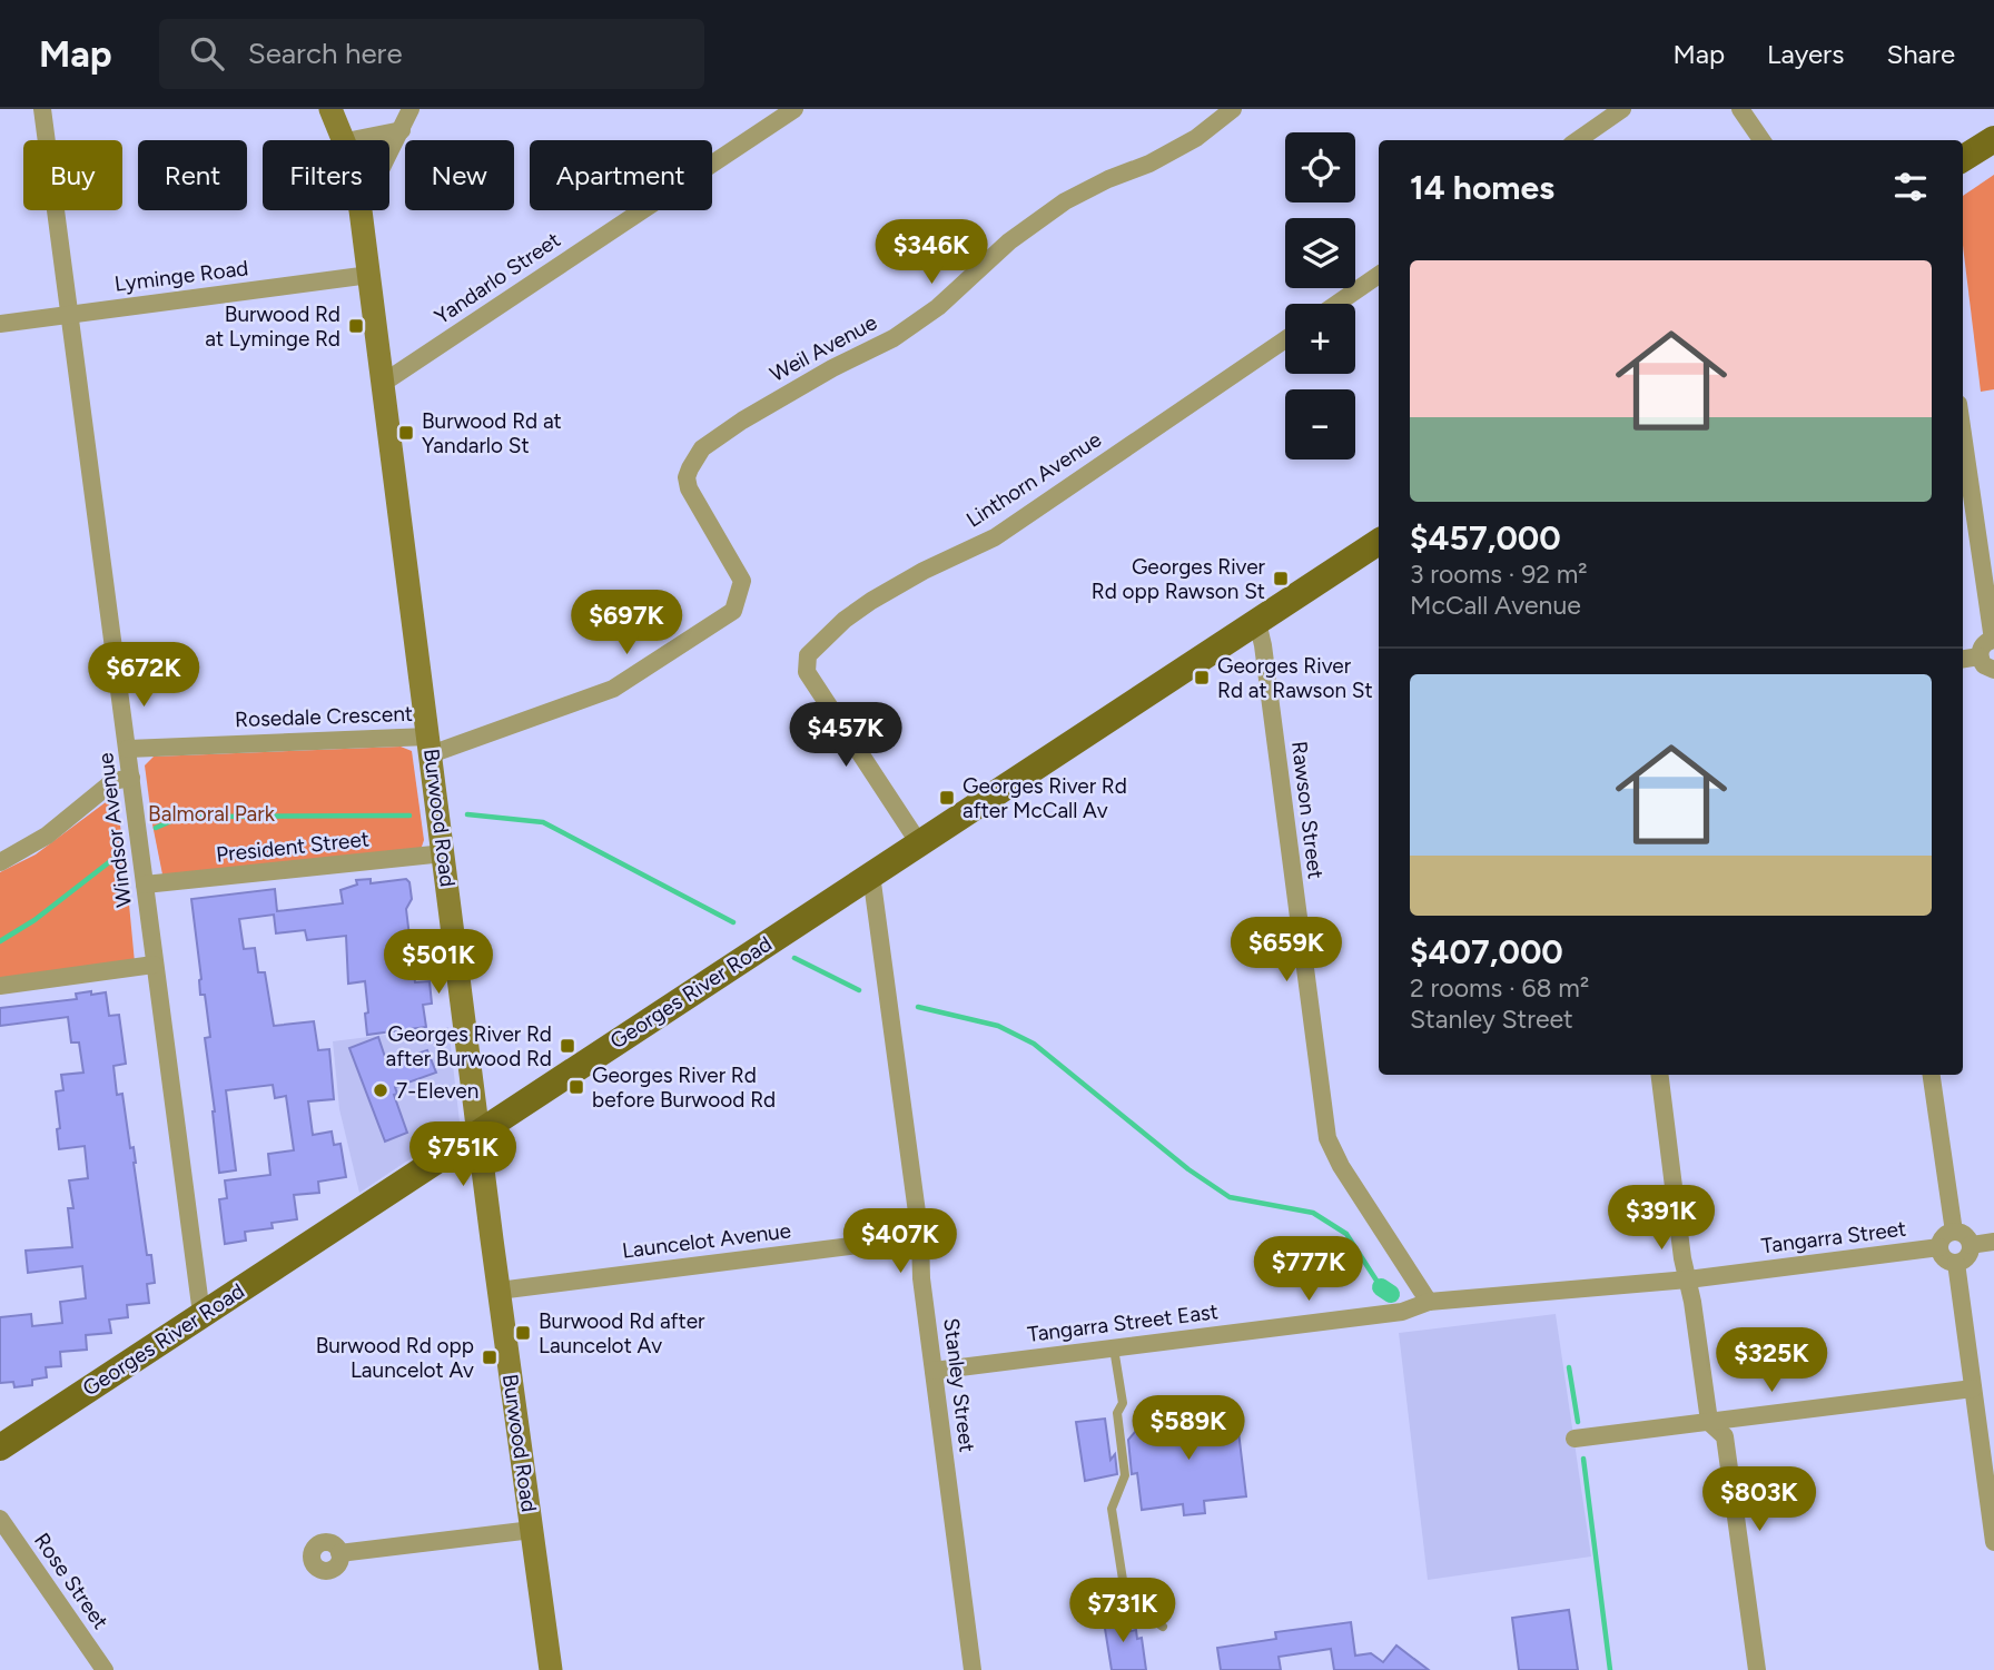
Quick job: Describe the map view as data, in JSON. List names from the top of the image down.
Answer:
{
  "streets": {
    "main road": ["Burwood Road", "Georges River Road"],
    "street": [
      "Lyminge Road",
      "Yandarlo Street",
      "Weil Avenue",
      "Linthorn Avenue",
      "Rosedale Crescent",
      "Rawson Street",
      "Windsor Avenue",
      "President Street",
      "Tangarra Street",
      "Launcelot Avenue",
      "Tangarra Street East",
      "Stanley Street",
      "Rose Street"
    ]
  },
  "crossings": [
    ["Lyminge Road", "Burwood Road"],
    ["Lyminge Road", "Windsor Avenue"],
    ["Yandarlo Street", "Burwood Road"],
    ["Weil Avenue", "Rosedale Crescent"],
    ["Linthorn Avenue", "Georges River Road"],
    ["Rosedale Crescent", "Burwood Road"],
    ["Rosedale Crescent", "Windsor Avenue"],
    ["Rawson Street", "Georges River Road"],
    ["Rawson Street", "Tangarra Street East"],
    ["Burwood Road", "President Street"],
    ["Burwood Road", "Georges River Road"],
    ["Burwood Road", "Launcelot Avenue"],
    ["Windsor Avenue", "President Street"],
    ["Windsor Avenue", "Georges River Road"],
    ["Georges River Road", "Stanley Street"],
    ["Tangarra Street", "Tangarra Street East"],
    ["Launcelot Avenue", "Stanley Street"],
    ["Tangarra Street East", "Stanley Street"]
  ],
  "parks": ["Balmoral Park"],
  "places": {
    "transit": [
      "Burwood Rd at Lyminge Rd",
      "Burwood Rd at Yandarlo St",
      "Georges River Rd opp Rawson St",
      "Georges River Rd at Rawson St",
      "Georges River Rd after McCall Av",
      "Georges River Rd after Burwood Rd",
      "Georges River Rd before Burwood Rd",
      "Burwood Rd after Launcelot Av",
      "Burwood Rd opp Launcelot Av"
    ],
    "other": ["7-Eleven"]
  },
  "page": {
    "header": "Map",
    "search": "Search here",
    "nav": ["Map", "Layers", "Share"],
    "map_buttons": ["+", "−"],
    "chip": [
      "Buy",
      "Rent",
      "Filters",
      "New",
      "Apartment"
    ],
    "heading": "14 homes",
    "price": [
      "$346K",
      "$697K",
      "$672K",
      "$457K",
      "$659K",
      "$501K",
      "$751K",
      "$391K",
      "$407K",
      "$777K",
      "$325K",
      "$589K",
      "$803K",
      "$731K"
    ],
    "list": [
      {
        "name": "$457,000",
        "note": "3 rooms · 92 m² · McCall Avenue"
      },
      {
        "name": "$407,000",
        "note": "2 rooms · 68 m² · Stanley Street"
      }
    ]
  }
}
